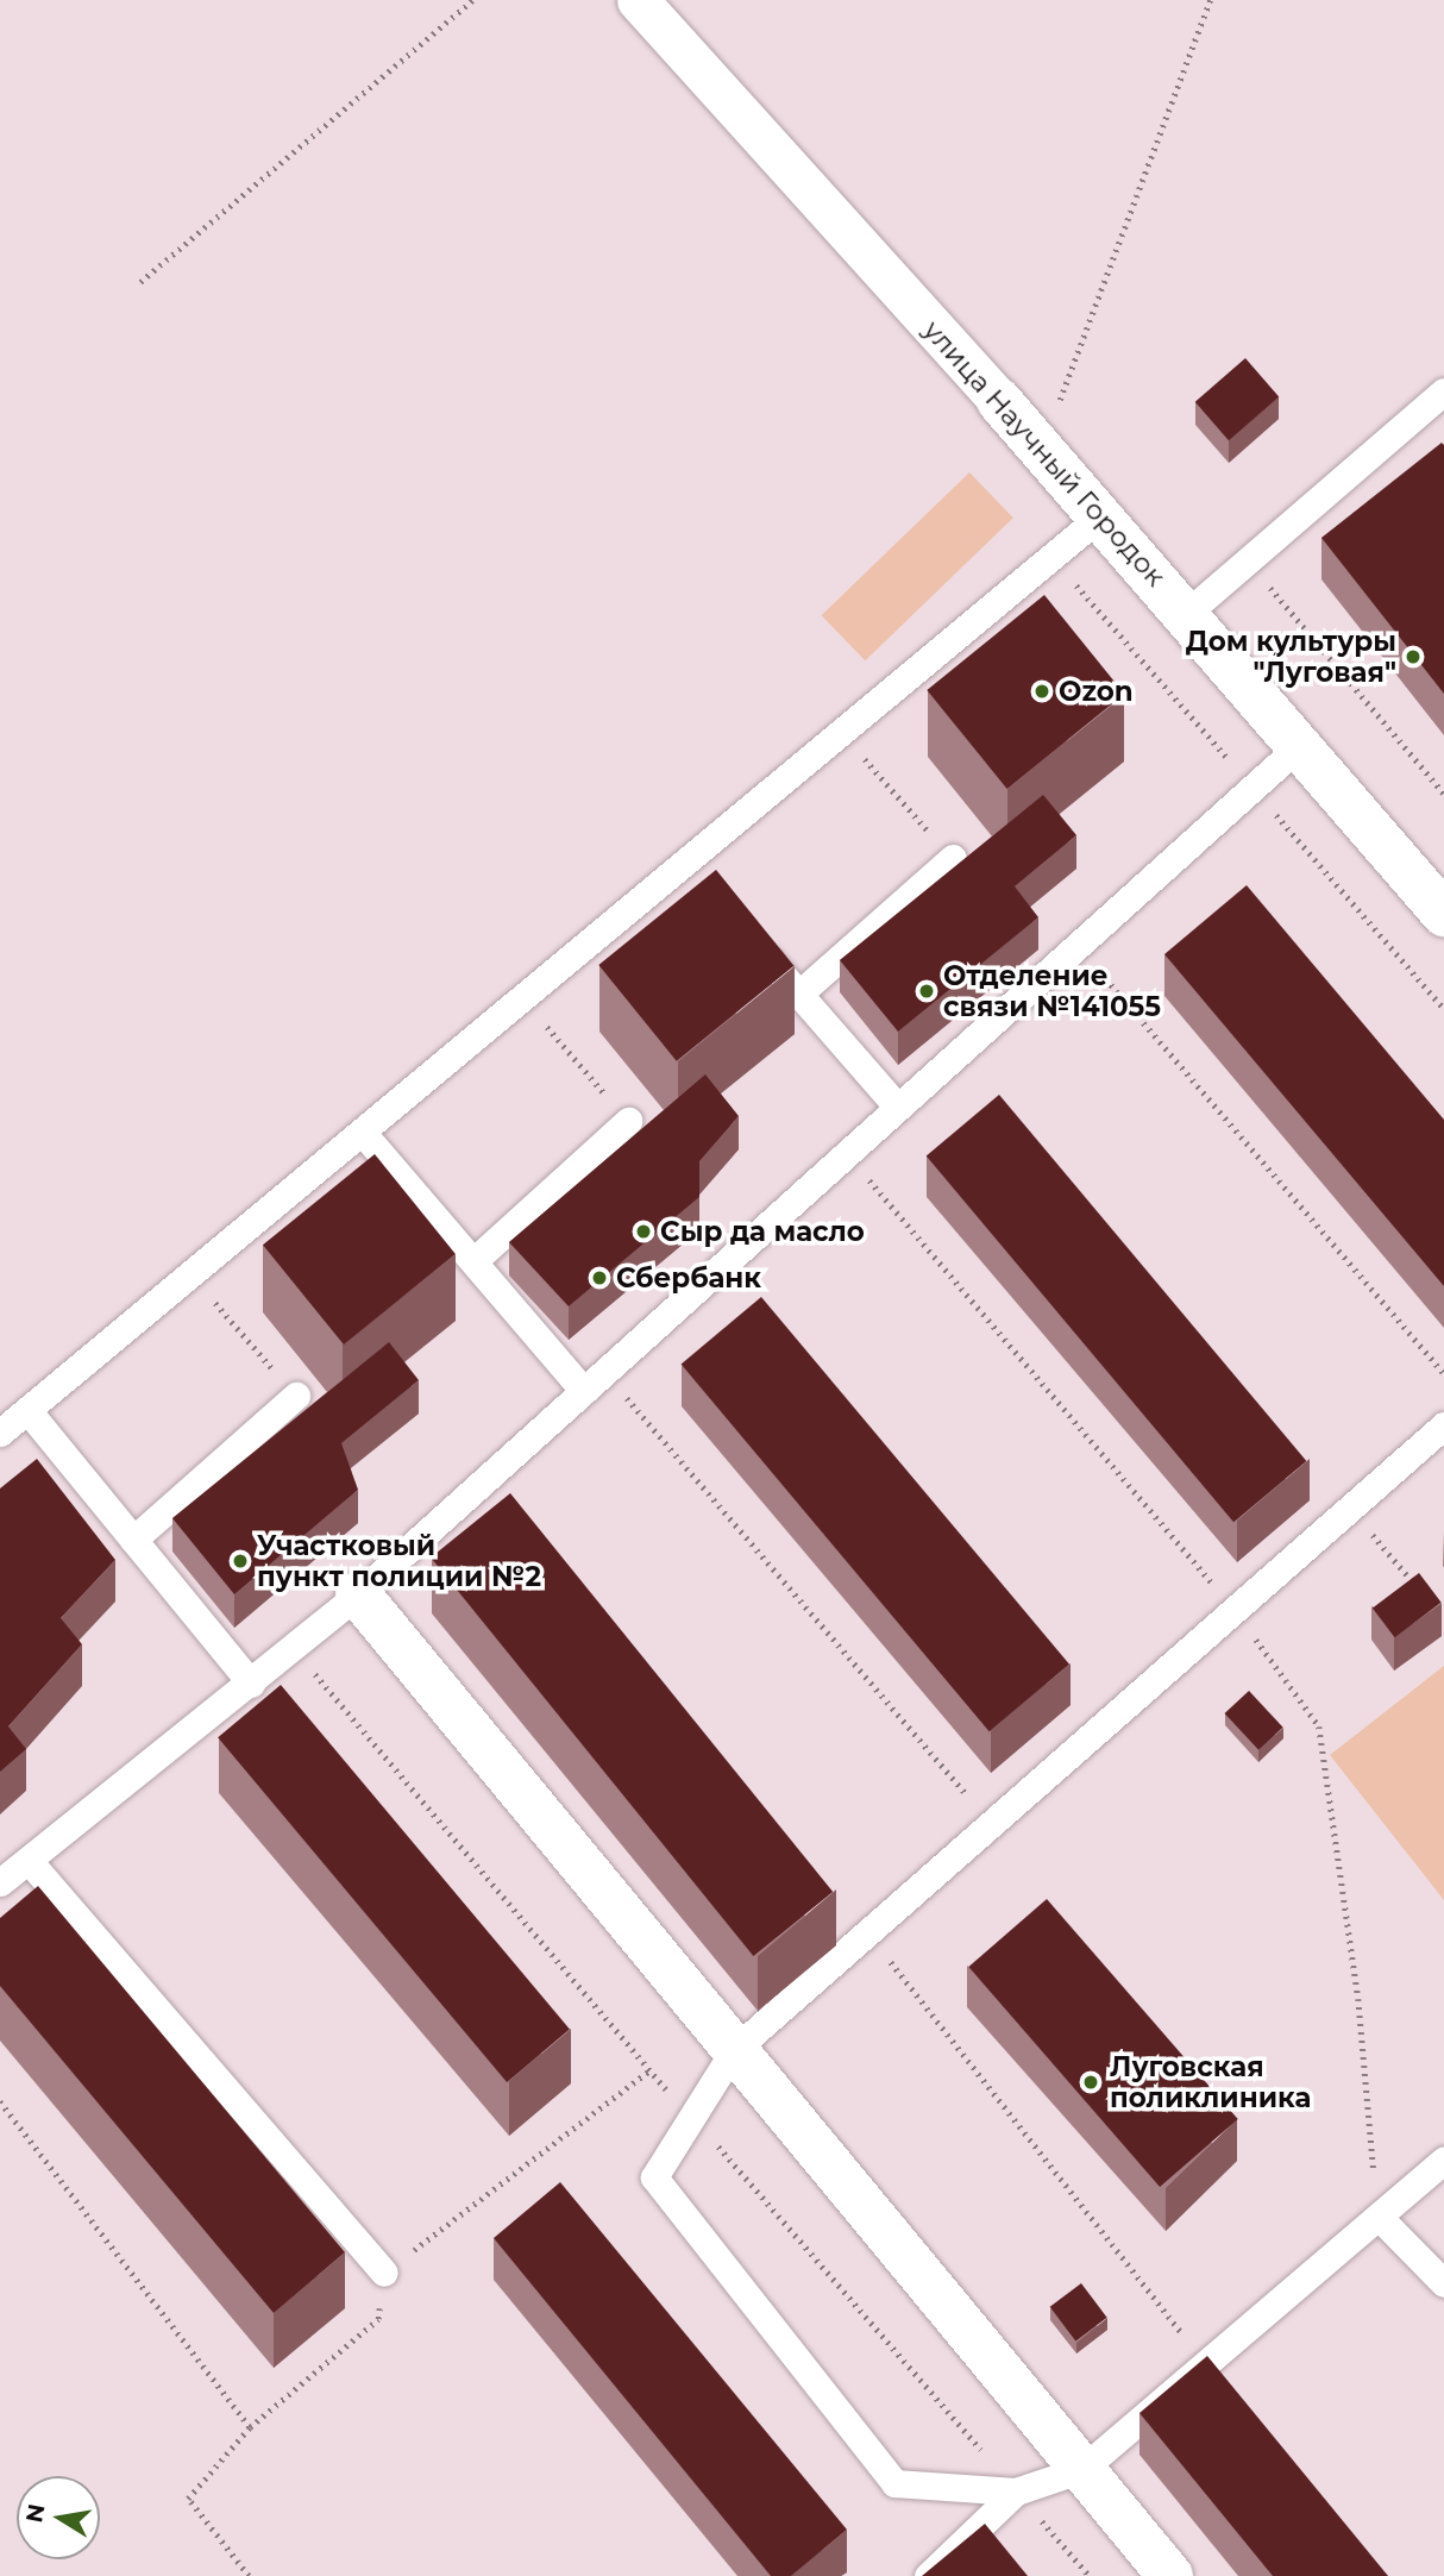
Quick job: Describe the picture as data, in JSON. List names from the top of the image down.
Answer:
{
  "streets": {
    "street": ["улица Научный Городок"]
  },
  "places": [
    "Дом культуры \"Луговая\"",
    "Ozon",
    "Отделение связи №141055",
    "Сыр да масло",
    "Сбербанк",
    "Участковый пункт полиции №2",
    "Луговская поликлиника"
  ],
  "north": "left"
}
